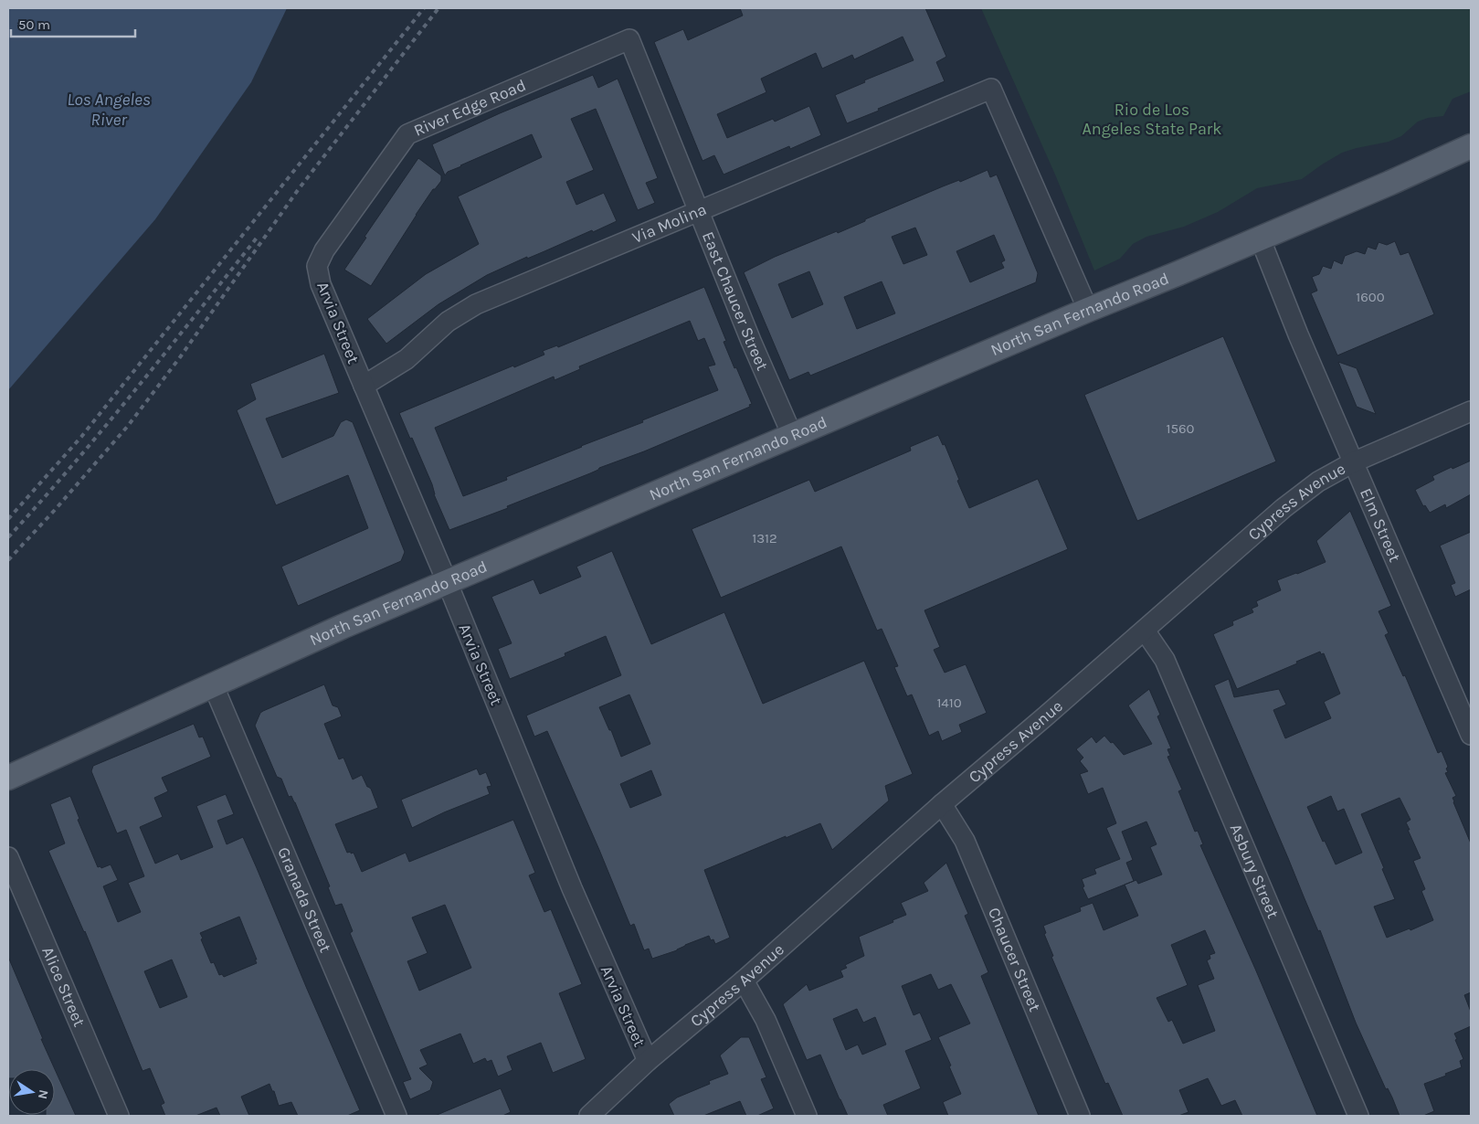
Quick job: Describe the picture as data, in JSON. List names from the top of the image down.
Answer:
{
  "streets": {
    "main road": ["North San Fernando Road"],
    "street": [
      "River Edge Road",
      "Via Molina",
      "East Chaucer Street",
      "Arvia Street",
      "Cypress Avenue",
      "Elm Street",
      "Asbury Street",
      "Granada Street",
      "Chaucer Street",
      "Alice Street"
    ]
  },
  "crossings": [
    ["River Edge Road", "East Chaucer Street"],
    ["River Edge Road", "Arvia Street"],
    ["Via Molina", "East Chaucer Street"],
    ["Via Molina", "North San Fernando Road"],
    ["Via Molina", "Arvia Street"],
    ["East Chaucer Street", "North San Fernando Road"],
    ["North San Fernando Road", "Arvia Street"],
    ["North San Fernando Road", "Elm Street"],
    ["North San Fernando Road", "Granada Street"],
    ["Arvia Street", "Cypress Avenue"],
    ["Cypress Avenue", "Elm Street"],
    ["Cypress Avenue", "Asbury Street"],
    ["Cypress Avenue", "Chaucer Street"]
  ],
  "water": ["Los Angeles River"],
  "parks": ["Rio de Los Angeles State Park"],
  "house_numbers": [
    "1600",
    "1560",
    "1312",
    "1410"
  ],
  "scale_bar": "50 m",
  "north": "right"
}
